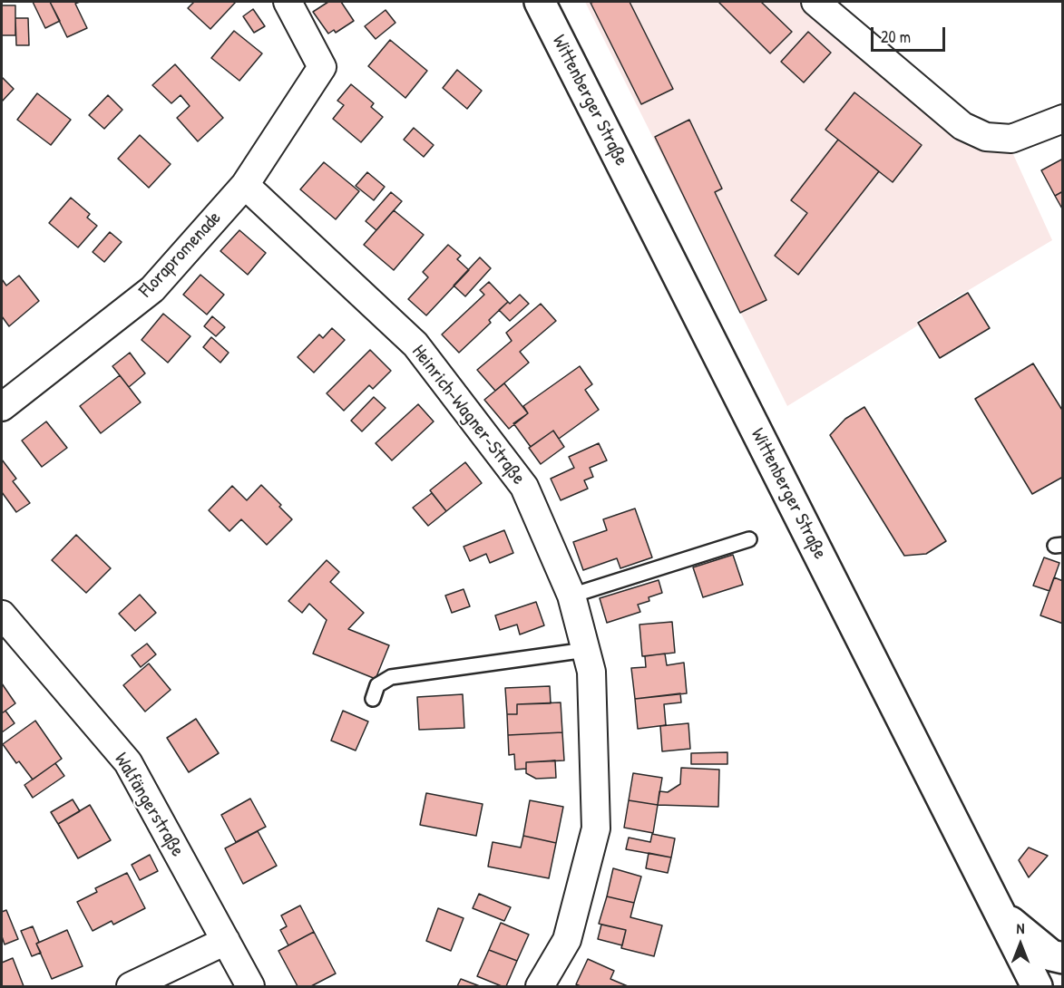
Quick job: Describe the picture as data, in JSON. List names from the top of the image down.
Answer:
{
  "streets": {
    "main road": ["Wittenberger Straße"],
    "street": ["Florapromenade", "Heinrich-Wagner-Straße", "Walfängerstraße"]
  },
  "crossings": [
    ["Florapromenade", "Heinrich-Wagner-Straße"]
  ],
  "scale_bar": "20 m",
  "north": "top"
}
